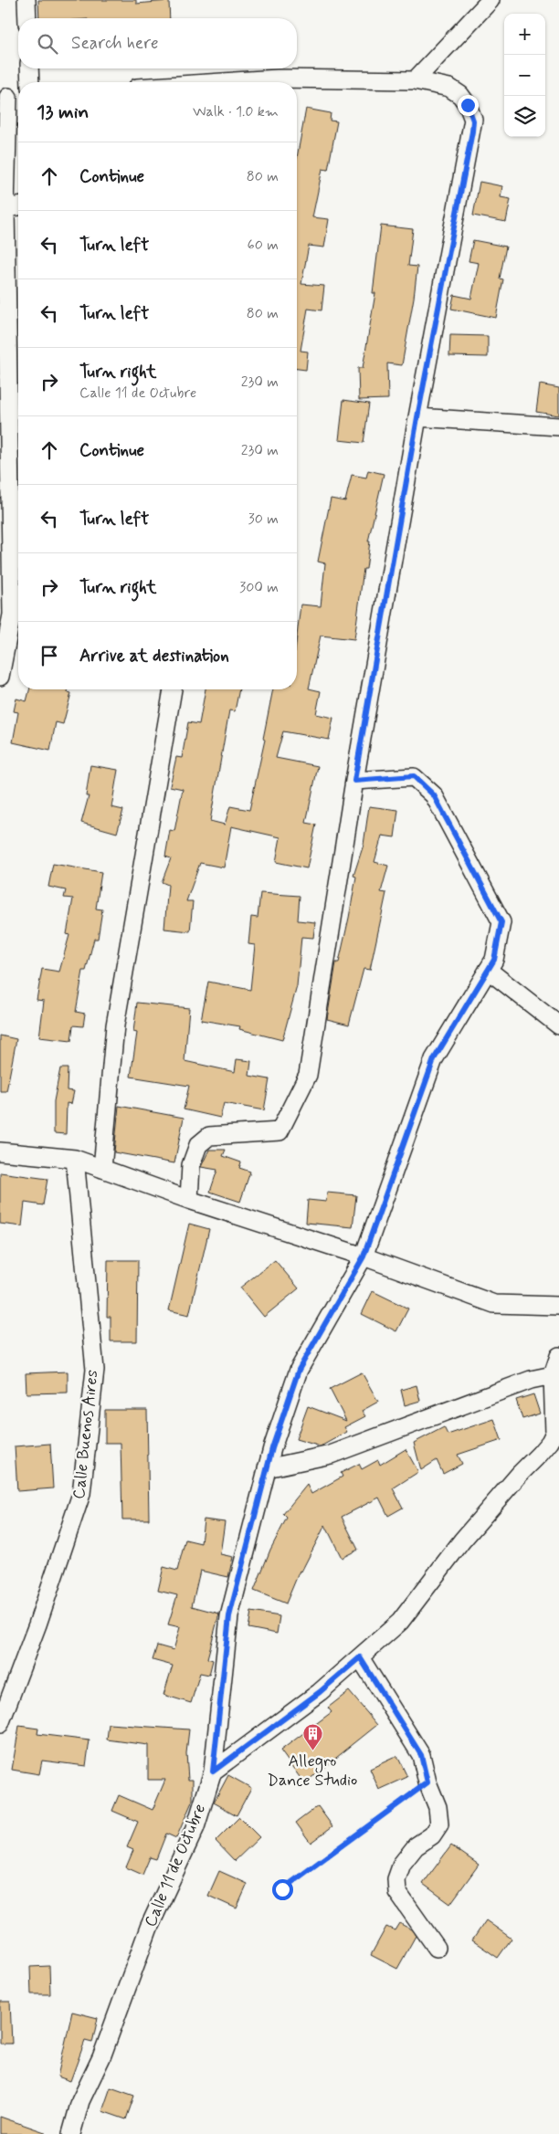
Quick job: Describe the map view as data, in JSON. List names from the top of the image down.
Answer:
{
  "streets": {
    "street": ["Calle Buenos Aires", "Calle 11 de Octubre"]
  },
  "places": {
    "building": ["Allegro Dance Studio"]
  },
  "page": {
    "map_buttons": ["+", "−"],
    "search": "Search here",
    "heading": ["13 min", "Walk · 1.0 km"],
    "list": [
      ["Continue", "80 m"],
      ["Turn left", "60 m"],
      ["Turn left", "80 m"],
      ["Turn right", "Calle 11 de Octubre", "230 m"],
      ["Continue", "230 m"],
      ["Turn left", "30 m"],
      ["Turn right", "300 m"],
      "Arrive at destination"
    ]
  }
}
